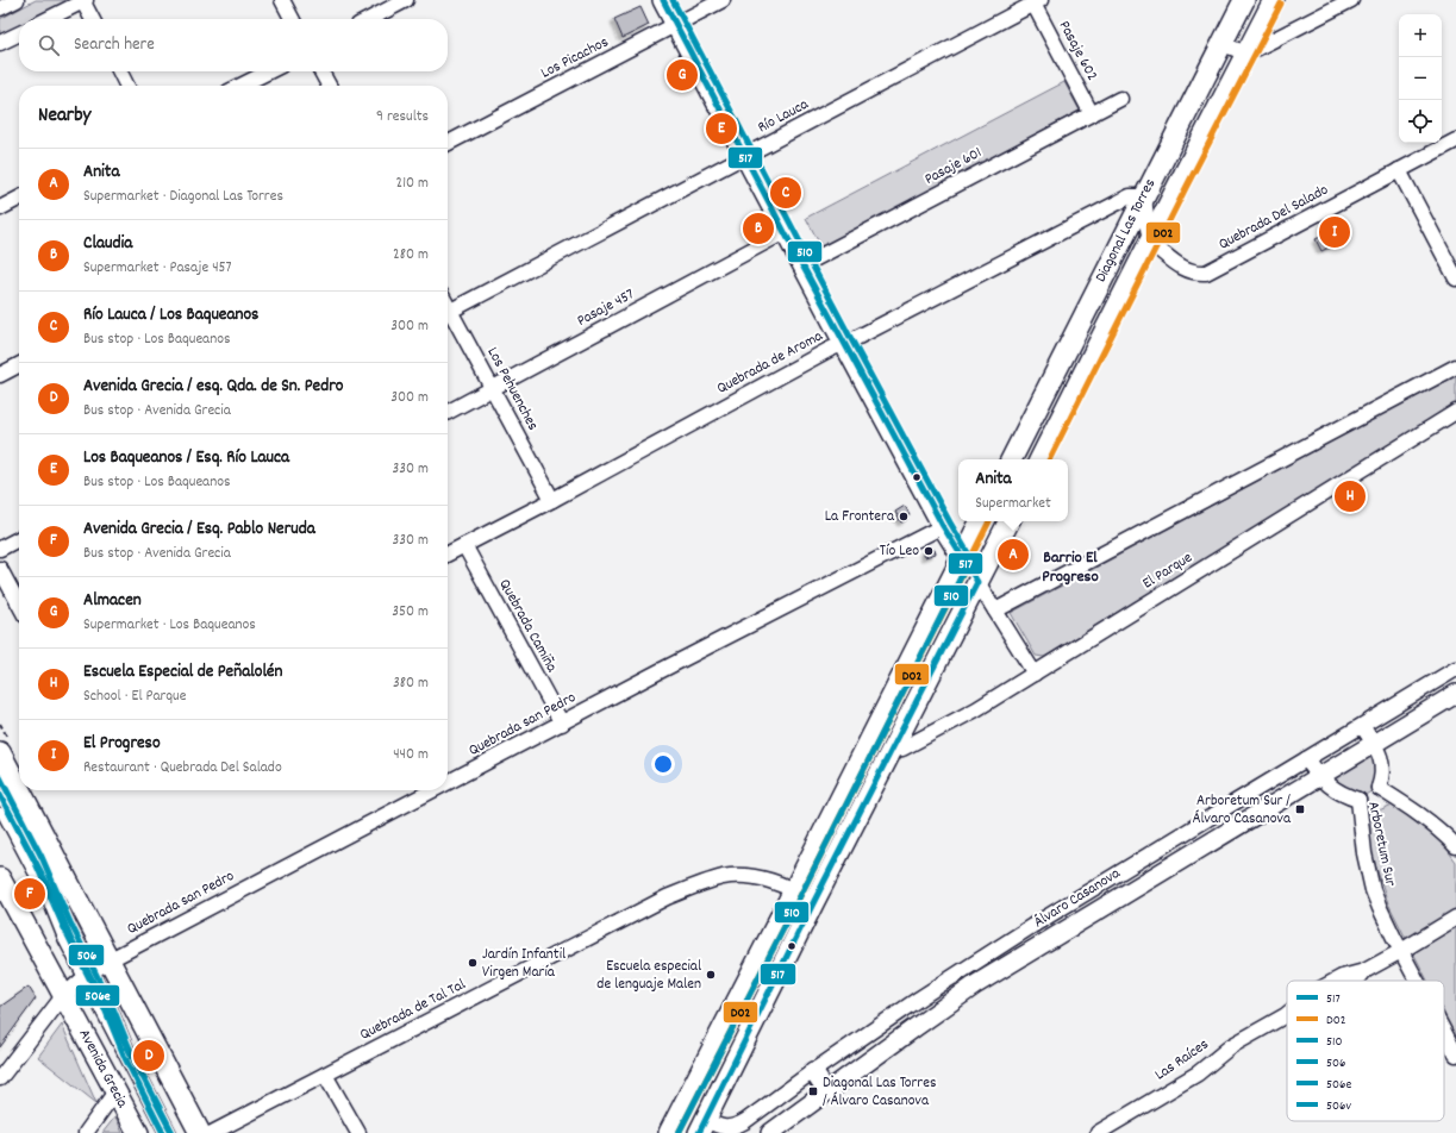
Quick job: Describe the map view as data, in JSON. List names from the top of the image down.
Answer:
{
  "streets": {
    "main road": ["Diagonal Las Torres", "Avenida Grecia"],
    "street": [
      "Pasaje 602",
      "Los Picachos",
      "Río Lauca",
      "Pasaje 601",
      "Quebrada Del Salado",
      "Pasaje 457",
      "Quebrada de Aroma",
      "Los Pehuenches",
      "El Parque",
      "Quebrada Camiña",
      "Quebrada san Pedro",
      "Arboretum Sur",
      "Álvaro Casanova",
      "Quebrada de Tal Tal",
      "Las Raíces"
    ]
  },
  "crossings": [
    ["Pasaje 602", "Río Lauca"],
    ["Pasaje 602", "Pasaje 601"],
    ["Quebrada Del Salado", "Diagonal Las Torres"],
    ["Diagonal Las Torres", "Quebrada de Aroma"],
    ["Pasaje 457", "Los Pehuenches"],
    ["Quebrada de Aroma", "Los Pehuenches"],
    ["Quebrada de Aroma", "Quebrada Camiña"],
    ["Quebrada Camiña", "Quebrada san Pedro"],
    ["Quebrada san Pedro", "Avenida Grecia"],
    ["Arboretum Sur", "Álvaro Casanova"],
    ["Arboretum Sur", "Las Raíces"]
  ],
  "districts": ["Barrio El Progreso"],
  "places": {
    "other": [
      "La Frontera",
      "Tío Leo",
      "Jardín Infantil Virgen María",
      "Escuela especial de lenguaje Malen"
    ],
    "transit": ["Arboretum Sur / Álvaro Casanova", "Diagonal Las Torres / Álvaro Casanova"]
  },
  "lines": [
    "transit line 517",
    "transit line 510",
    "transit line D02",
    "transit line 506",
    "transit line 506e",
    "transit line 506v"
  ],
  "legend": [
    "517",
    "D02",
    "510",
    "506",
    "506e",
    "506v"
  ],
  "page": {
    "map_buttons": ["+", "−"],
    "search": "Search here",
    "pins": [
      "G",
      "E",
      "C",
      "B",
      "I",
      "H",
      "A",
      "F",
      "D"
    ],
    "heading": ["Nearby", "9 results"],
    "list": [
      {
        "mark": "A",
        "name": "Anita",
        "note": "Supermarket · Diagonal Las Torres",
        "value": "210 m"
      },
      {
        "mark": "B",
        "name": "Claudia",
        "note": "Supermarket · Pasaje 457",
        "value": "280 m"
      },
      {
        "mark": "C",
        "name": "Río Lauca / Los Baqueanos",
        "note": "Bus stop · Los Baqueanos",
        "value": "300 m"
      },
      {
        "mark": "D",
        "name": "Avenida Grecia / esq. Qda. de Sn. Pedro",
        "note": "Bus stop · Avenida Grecia",
        "value": "300 m"
      },
      {
        "mark": "E",
        "name": "Los Baqueanos / Esq. Río Lauca",
        "note": "Bus stop · Los Baqueanos",
        "value": "330 m"
      },
      {
        "mark": "F",
        "name": "Avenida Grecia / Esq. Pablo Neruda",
        "note": "Bus stop · Avenida Grecia",
        "value": "330 m"
      },
      {
        "mark": "G",
        "name": "Almacen",
        "note": "Supermarket · Los Baqueanos",
        "value": "350 m"
      },
      {
        "mark": "H",
        "name": "Escuela Especial de Peñalolén",
        "note": "School · El Parque",
        "value": "380 m"
      },
      {
        "mark": "I",
        "name": "El Progreso",
        "note": "Restaurant · Quebrada Del Salado",
        "value": "440 m"
      }
    ],
    "popup": ["Anita", "Supermarket"]
  }
}
